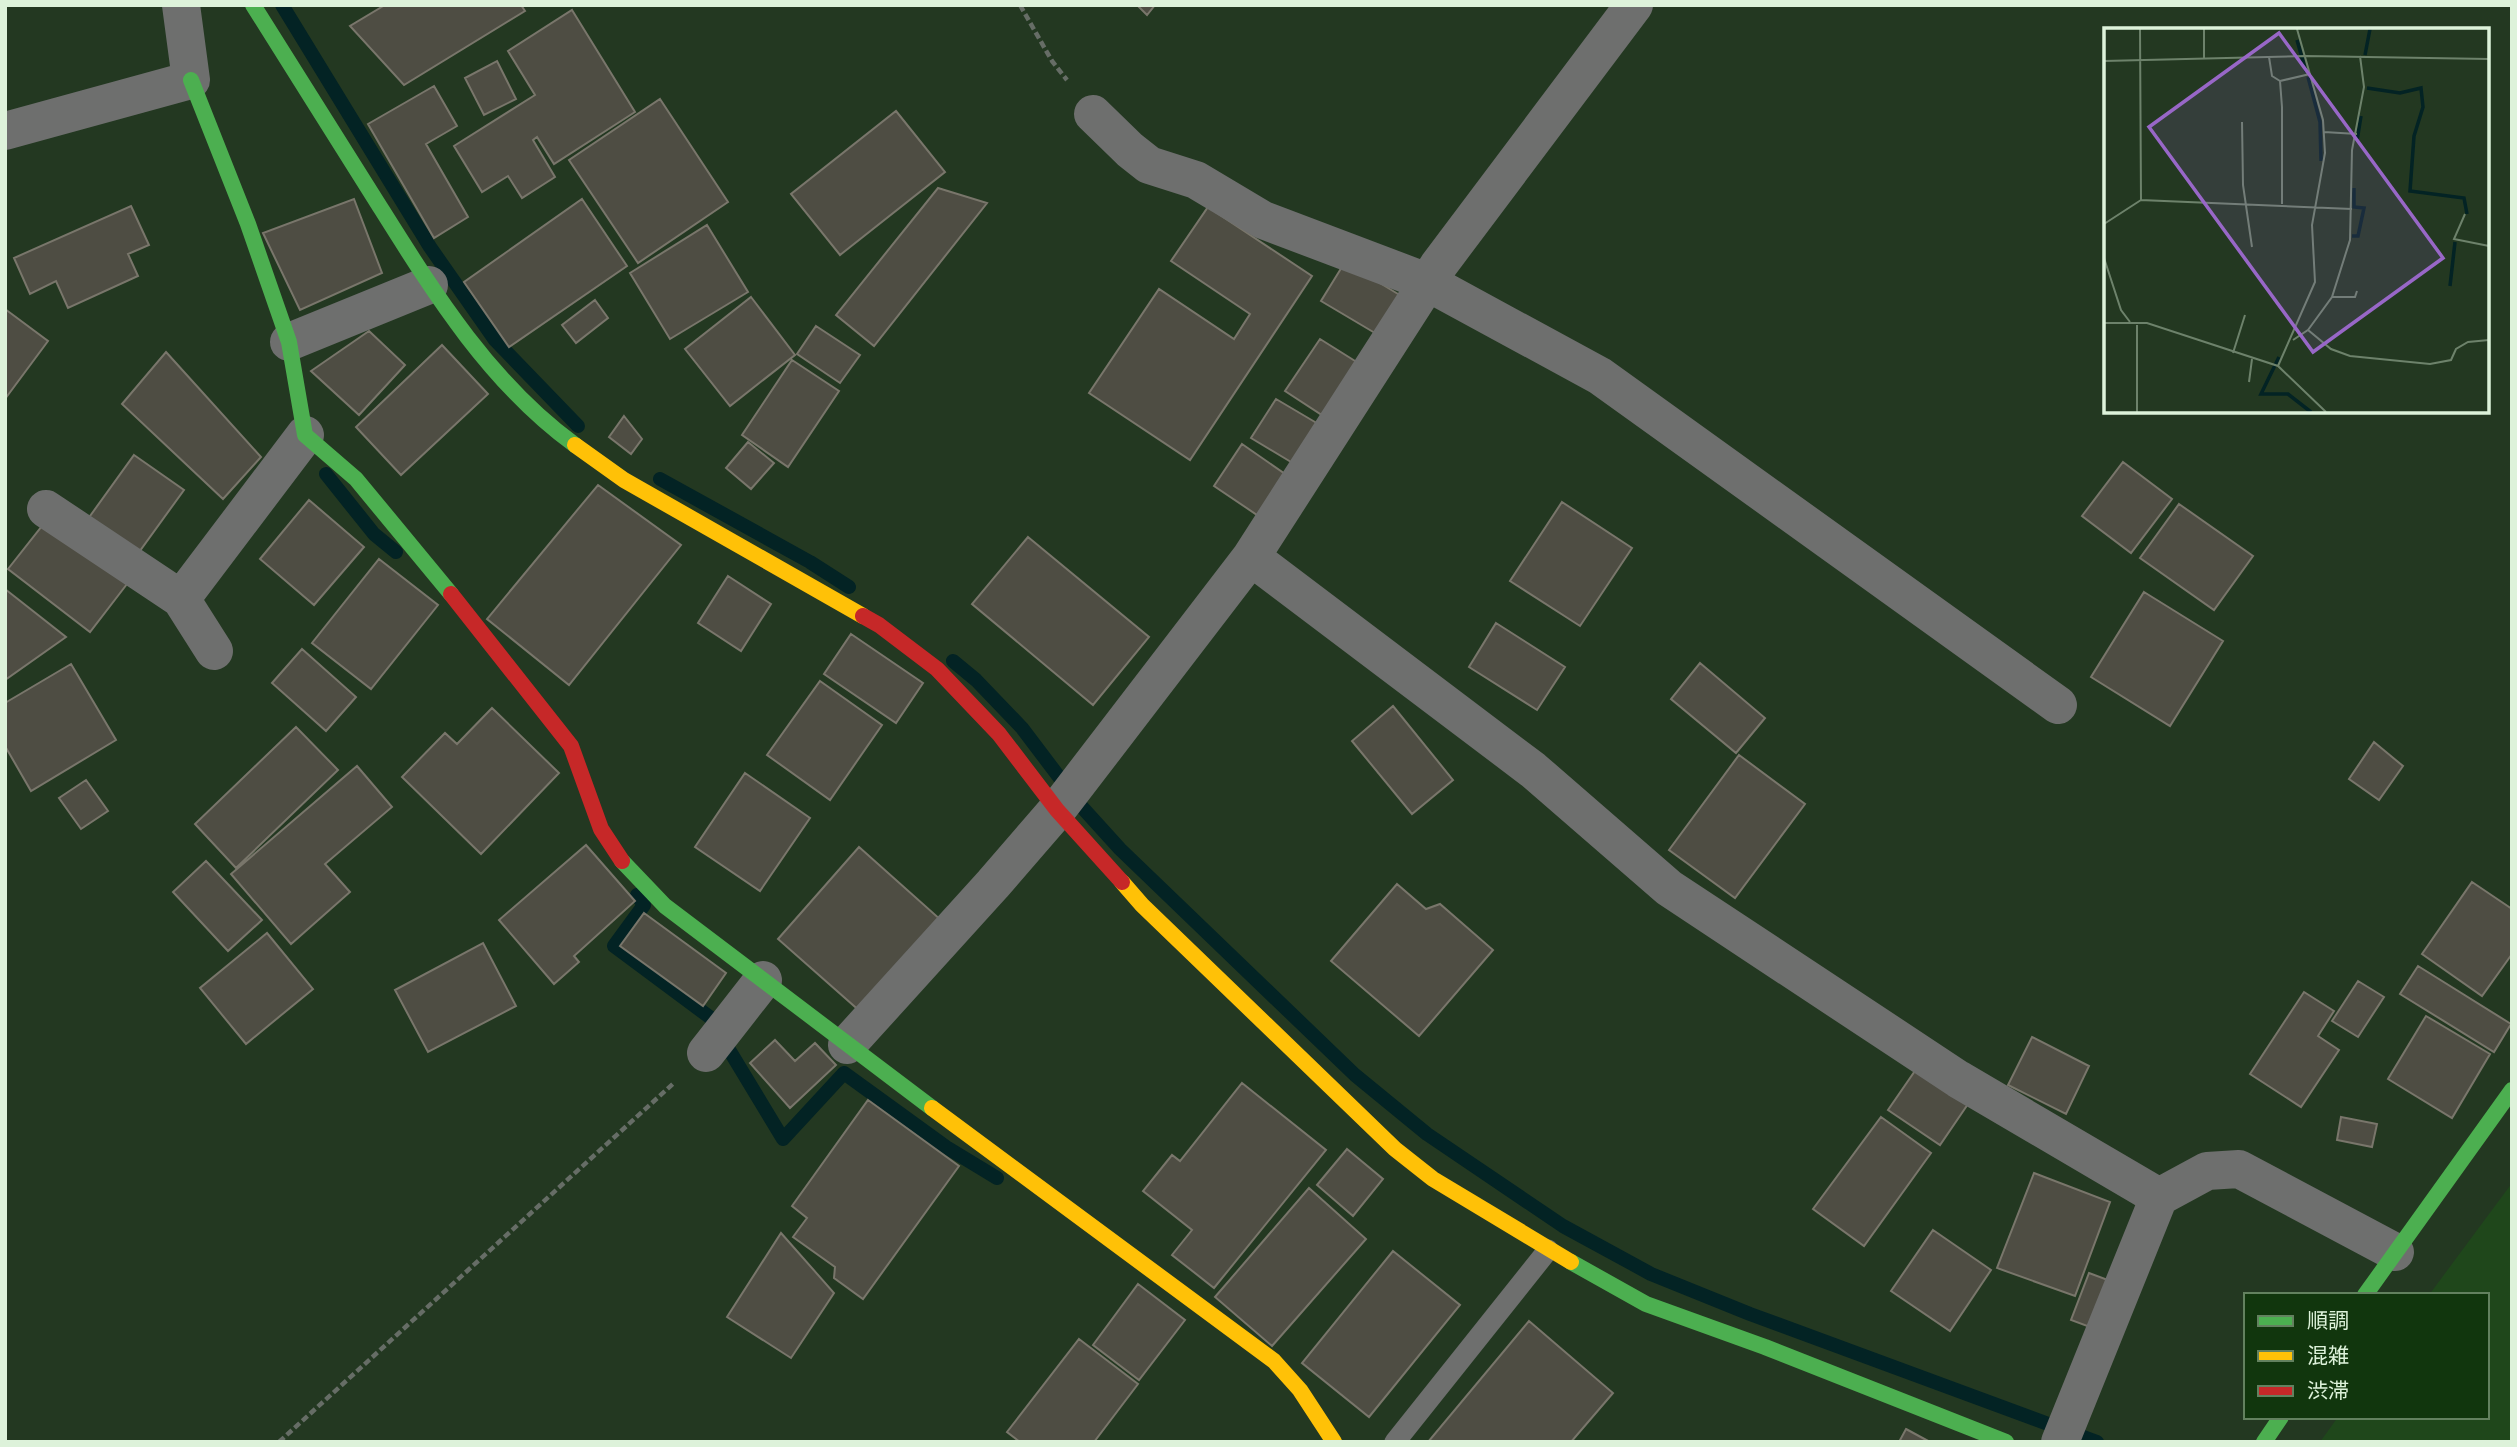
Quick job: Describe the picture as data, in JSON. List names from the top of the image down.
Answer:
{
  "legend": ["順調", "混雑", "渋滞"]
}
